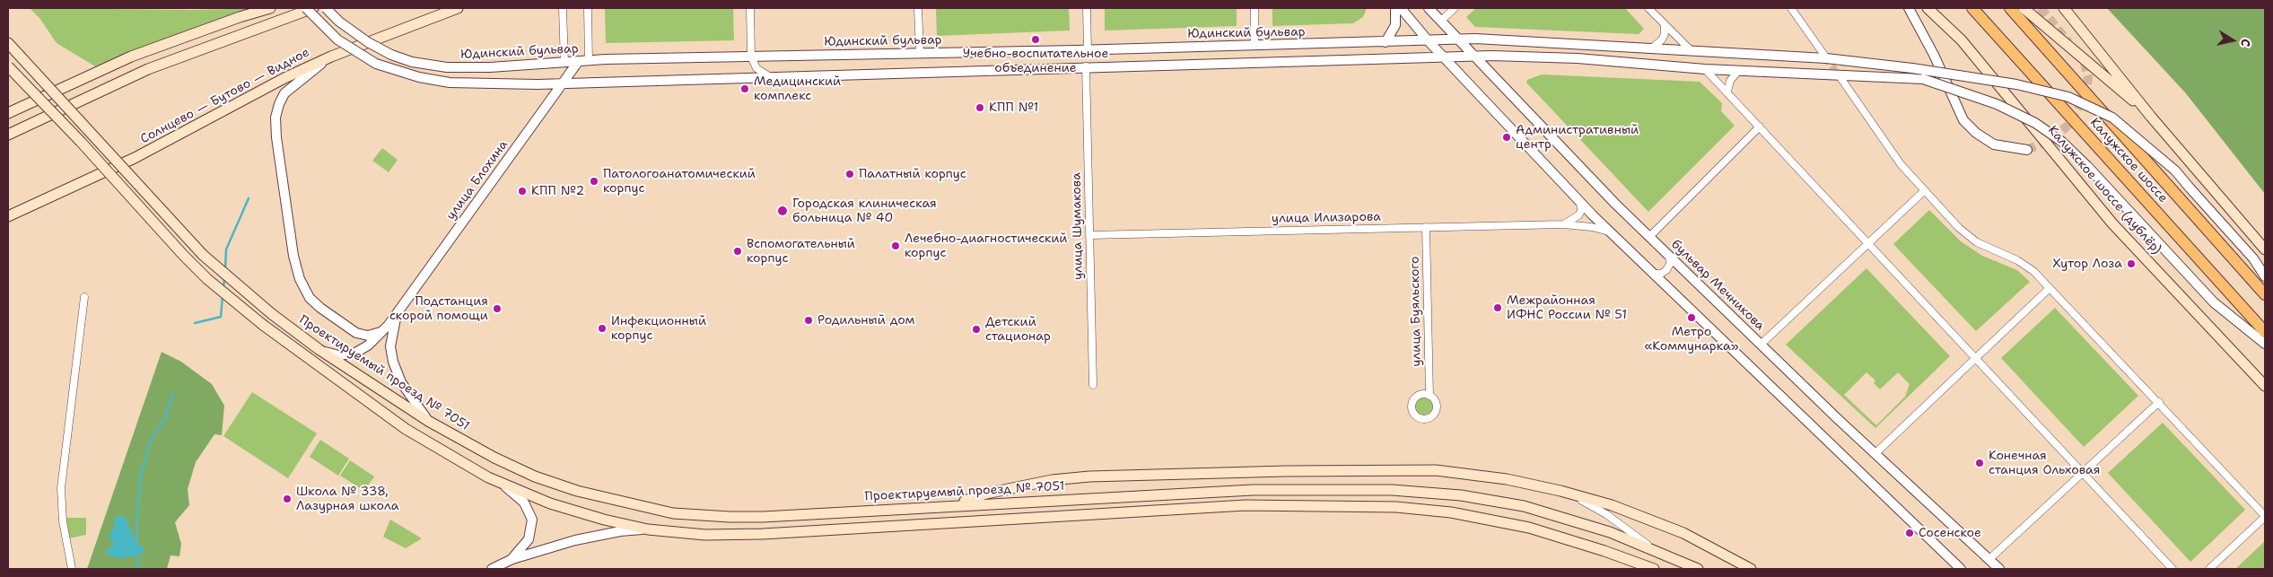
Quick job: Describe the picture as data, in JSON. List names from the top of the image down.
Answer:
{
  "streets": {
    "highway": ["Калужское шоссе"],
    "main road": ["Солнцево — Бутово — Видное", "Калужское шоссе (дублёр)", "Проектируемый проезд № 7051"],
    "street": [
      "Юдинский бульвар",
      "улица Блохина",
      "улица Илизарова",
      "улица Шумакова",
      "бульвар Мечникова",
      "улица Буяльского"
    ]
  },
  "crossings": [
    ["Юдинский бульвар", "улица Блохина"],
    ["Юдинский бульвар", "бульвар Мечникова"],
    ["улица Блохина", "Проектируемый проезд № 7051"],
    ["улица Илизарова", "улица Шумакова"],
    ["улица Илизарова", "улица Буяльского"]
  ],
  "places": [
    "Учебно-воспитательное объединение",
    "Медицинский комплекс",
    "КПП №1",
    "Административный центр",
    "Палатный корпус",
    "Патологоанатомический корпус",
    "КПП №2",
    "Городская клиническая больница № 40",
    "Лечебно-диагностический корпус",
    "Вспомогательный корпус",
    "Хутор Лоза",
    "Межрайонная ИФНС России № 51",
    "Подстанция скорой помощи",
    "Метро «Коммунарка»",
    "Родильный дом",
    "Инфекционный корпус",
    "Детский стационар",
    "Конечная станция Ольховая",
    "Школа № 338, Лазурная школа",
    "Сосенское"
  ],
  "north": "right"
}
